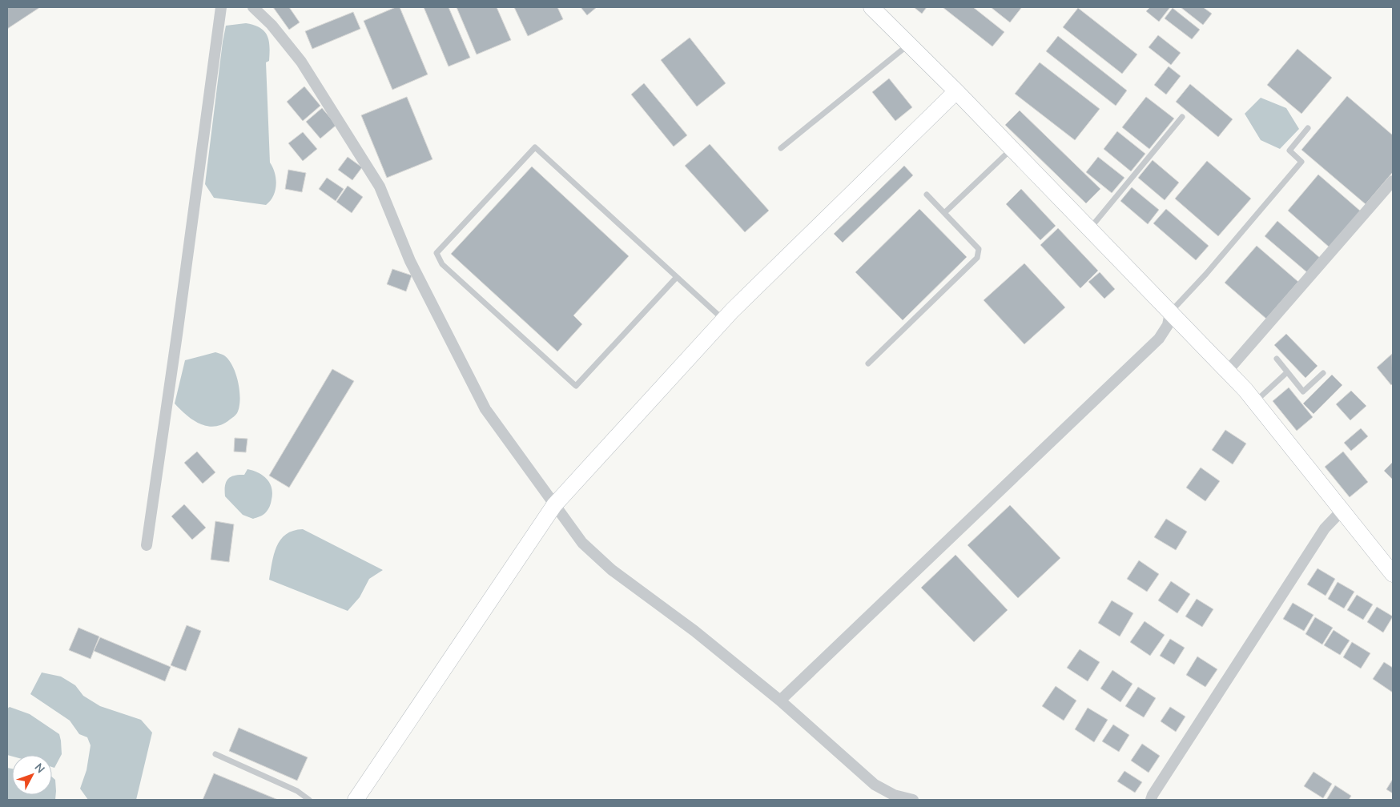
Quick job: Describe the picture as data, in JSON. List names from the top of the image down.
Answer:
{
  "north": "top right"
}
